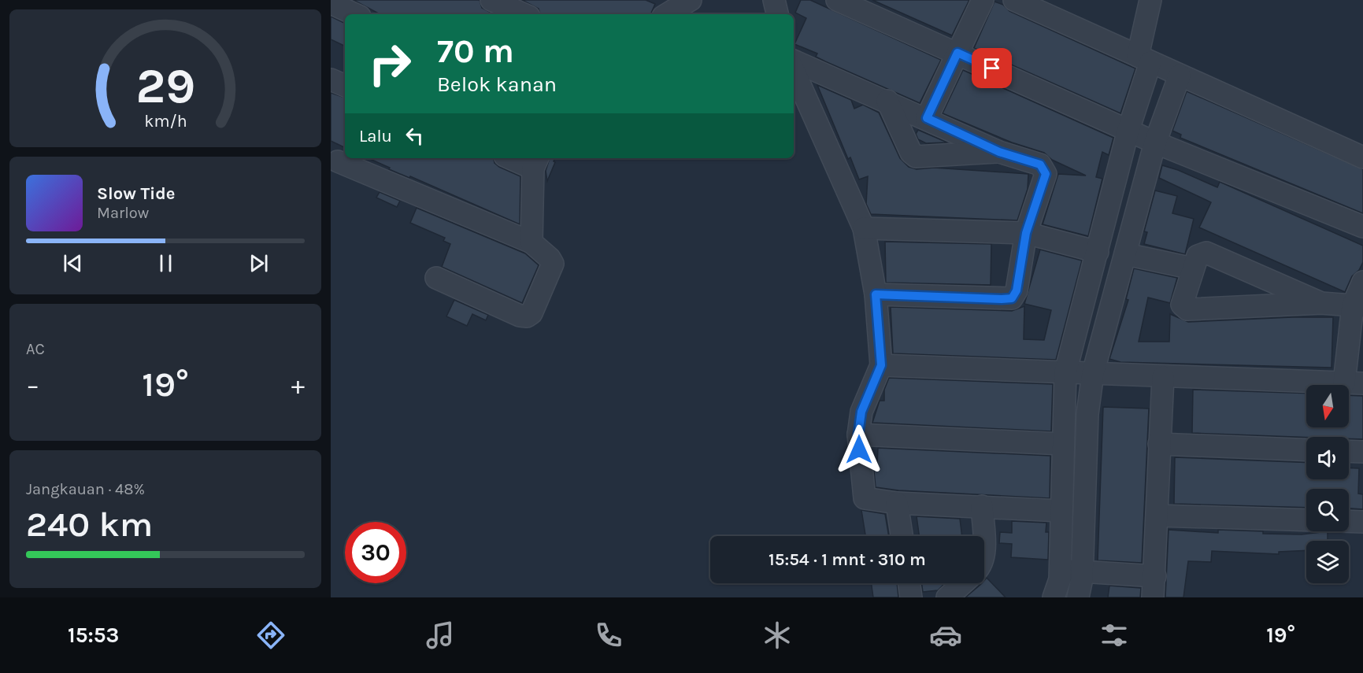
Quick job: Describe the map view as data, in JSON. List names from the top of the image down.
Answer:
{
  "north": "bottom",
  "page": {
    "turn": ["70 m", "Belok kanan"],
    "then": "Lalu",
    "song": ["Slow Tide", "Marlow"],
    "tile": [
      "AC",
      ["Jangkauan · 48%", "240 km"]
    ],
    "heat": ["−", "19°", "+"],
    "limit": "30",
    "trip": "15:54 · 1 mnt · 310 m",
    "tabs": ["15:53", "19°"],
    "gauge": ["29", "km/h"]
  }
}
